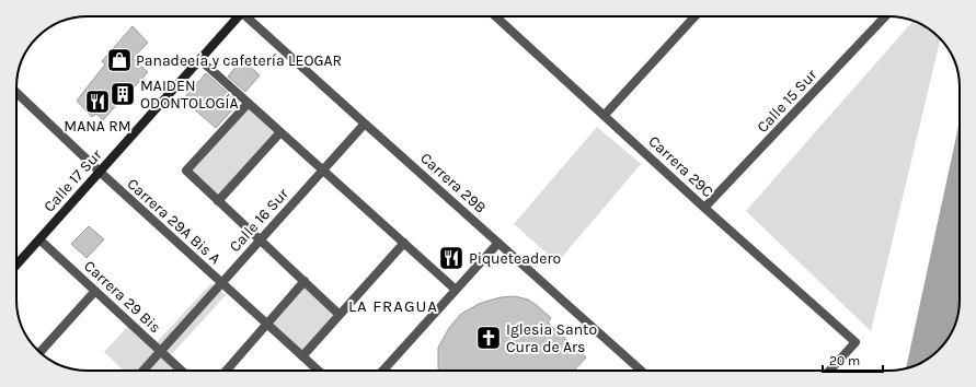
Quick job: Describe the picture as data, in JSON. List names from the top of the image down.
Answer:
{
  "streets": {
    "street": [
      "Calle 15 Sur",
      "Carrera 29C",
      "Calle 17 Sur",
      "Carrera 29B",
      "Calle 16 Sur",
      "Carrera 29A Bis A",
      "Carrera 29 Bis"
    ]
  },
  "crossings": [
    ["Calle 15 Sur", "Carrera 29C"],
    ["Calle 17 Sur", "Carrera 29A Bis A"],
    ["Calle 17 Sur", "Carrera 29 Bis"],
    ["Carrera 29B", "Calle 16 Sur"],
    ["Calle 16 Sur", "Carrera 29A Bis A"],
    ["Calle 16 Sur", "Carrera 29 Bis"]
  ],
  "districts": ["LA FRAGUA"],
  "places": {
    "shop": ["Panadeeía y cafetería LEOGAR"],
    "building": ["MAIDEN ODONTOLOGÍA"],
    "restaurant": ["MANA RM", "Piqueteadero"],
    "church": ["Iglesia Santo Cura de Ars"]
  },
  "scale_bar": "20 m"
}
